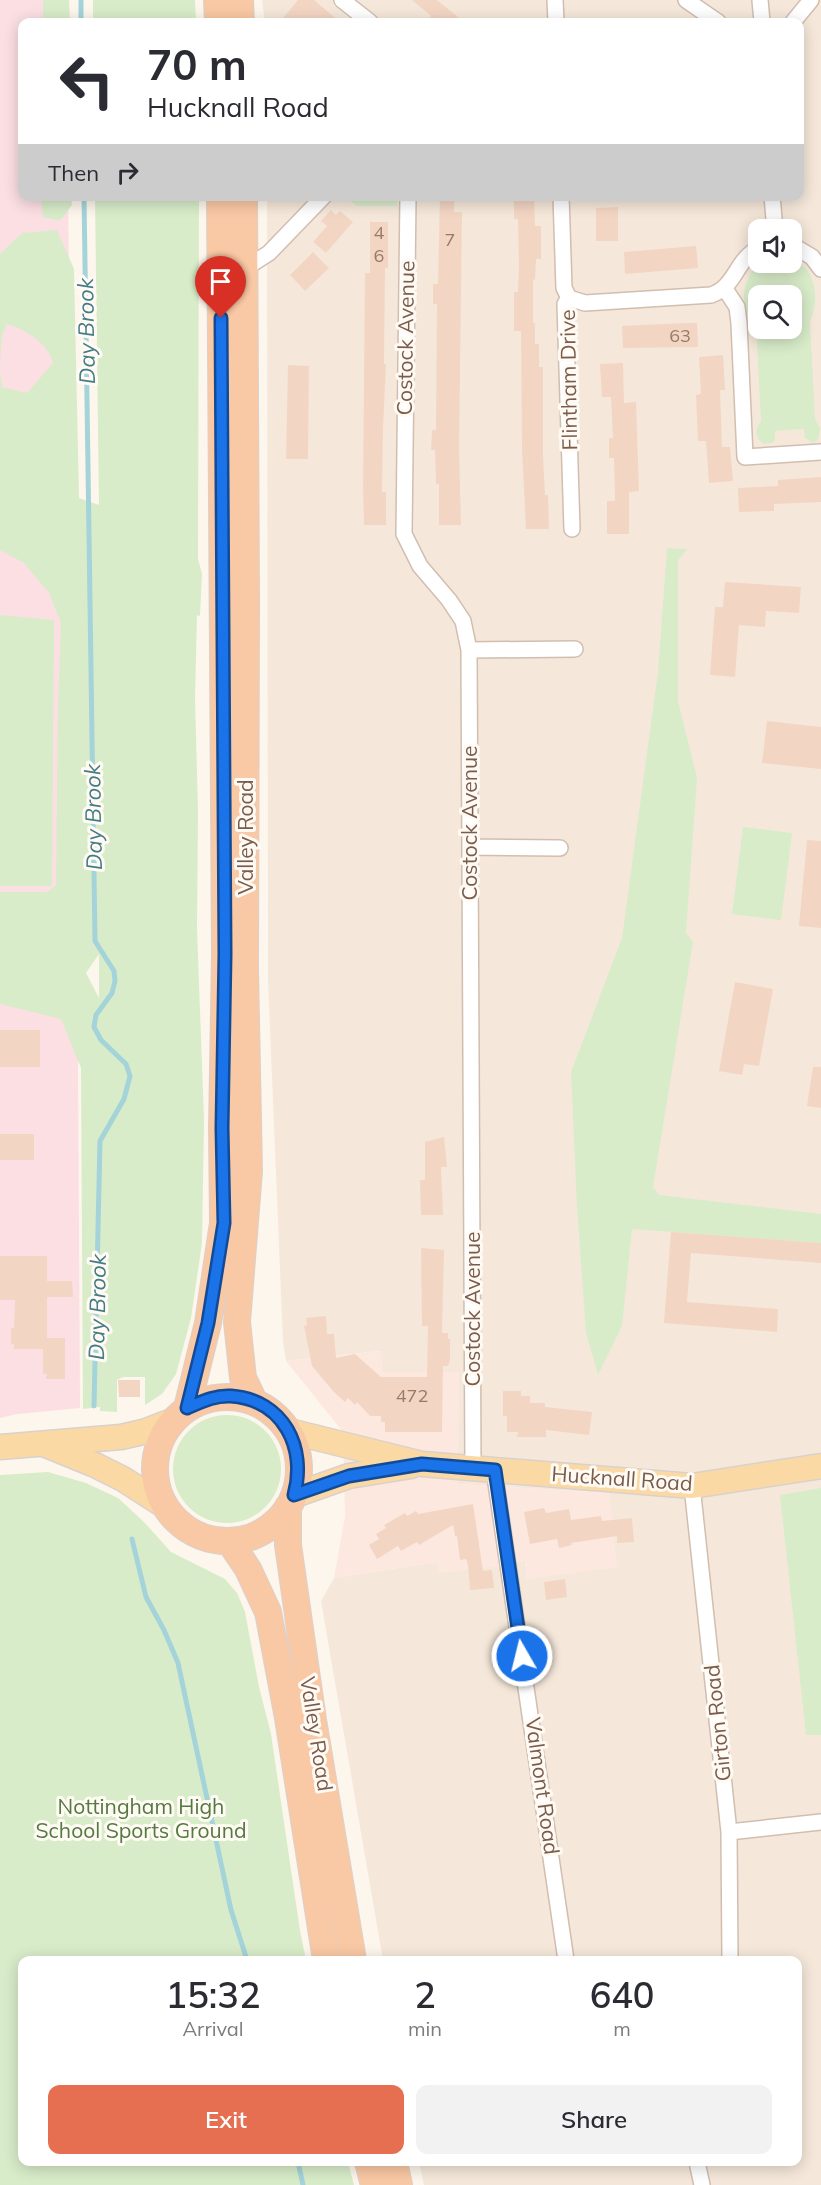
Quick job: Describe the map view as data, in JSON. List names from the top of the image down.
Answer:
{
  "streets": {
    "highway": ["Valley Road"],
    "main road": ["Hucknall Road"],
    "street": [
      "Costock Avenue",
      "Flintham Drive",
      "Girton Road",
      "Valmont Road"
    ]
  },
  "crossings": [
    ["Costock Avenue", "Hucknall Road"],
    ["Costock Avenue", "Valmont Road"],
    ["Valley Road", "Hucknall Road"],
    ["Hucknall Road", "Girton Road"],
    ["Hucknall Road", "Valmont Road"]
  ],
  "water": ["Day Brook"],
  "parks": ["Nottingham High School Sports Ground"],
  "house_numbers": [
    "4",
    "7",
    "6",
    "63",
    "472"
  ],
  "page": {
    "turn": ["70 m", "Hucknall Road"],
    "then": "Then",
    "eta": [
      "15:32",
      "Arrival",
      "2",
      "min",
      "640",
      "m"
    ],
    "buttons": ["Exit", "Share"]
  }
}
